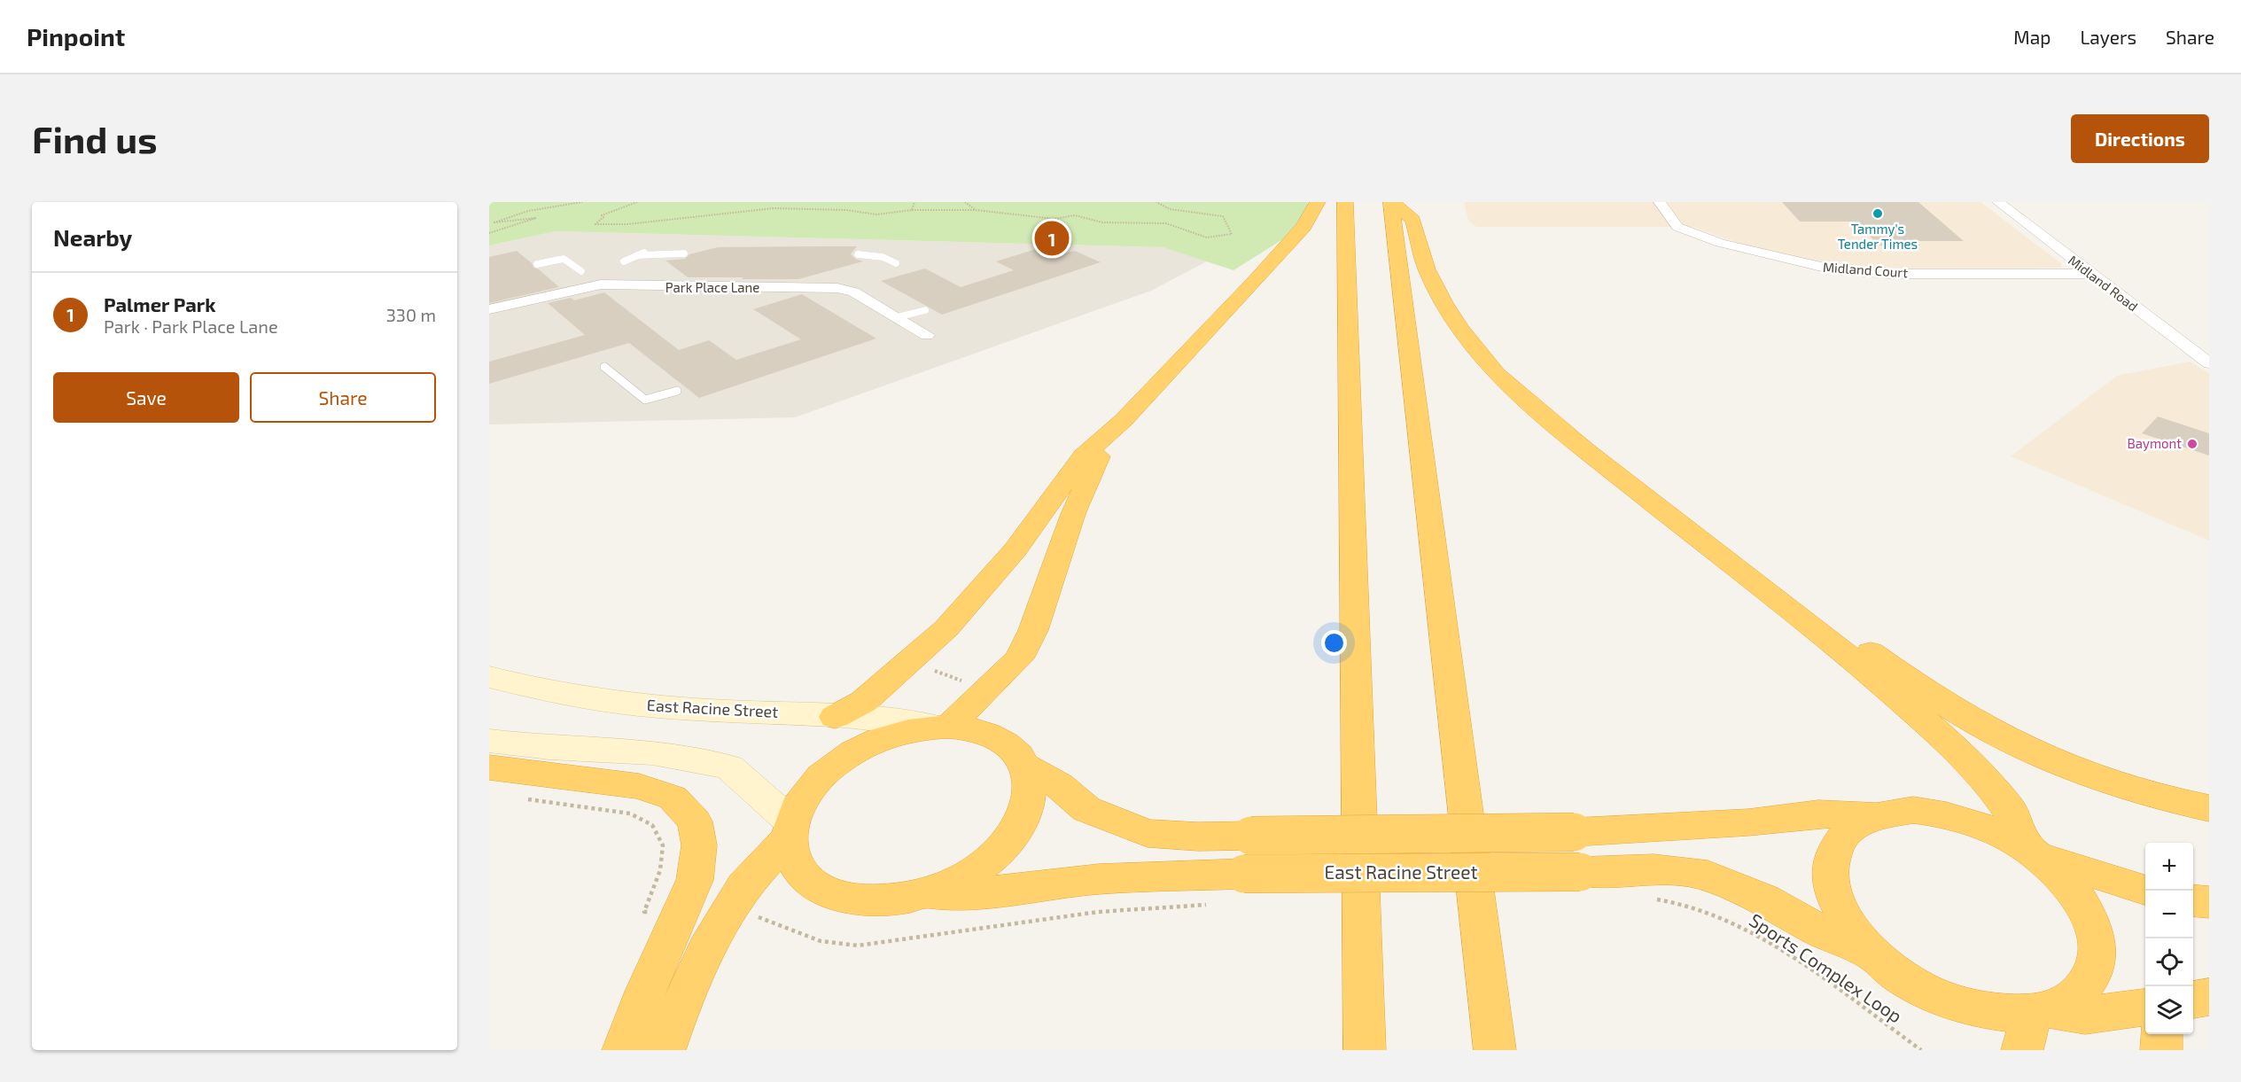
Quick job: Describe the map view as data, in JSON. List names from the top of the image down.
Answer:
{
  "streets": {
    "highway": ["East Racine Street"],
    "street": ["Midland Court", "Midland Road", "Park Place Lane"],
    "path": ["Sports Complex Loop"]
  },
  "crossings": [
    ["Midland Court", "Midland Road"]
  ],
  "places": ["Tammy's Tender Times", "Baymont"],
  "page": {
    "header": "Pinpoint",
    "nav": ["Map", "Layers", "Share"],
    "buttons": [
      "Directions",
      ["Save", "Share"]
    ],
    "title": "Find us",
    "heading": "Nearby",
    "pins": "1",
    "list": [
      {
        "mark": "1",
        "name": "Palmer Park",
        "note": "Park · Park Place Lane",
        "value": "330 m"
      }
    ],
    "map_buttons": ["+", "−"]
  }
}
